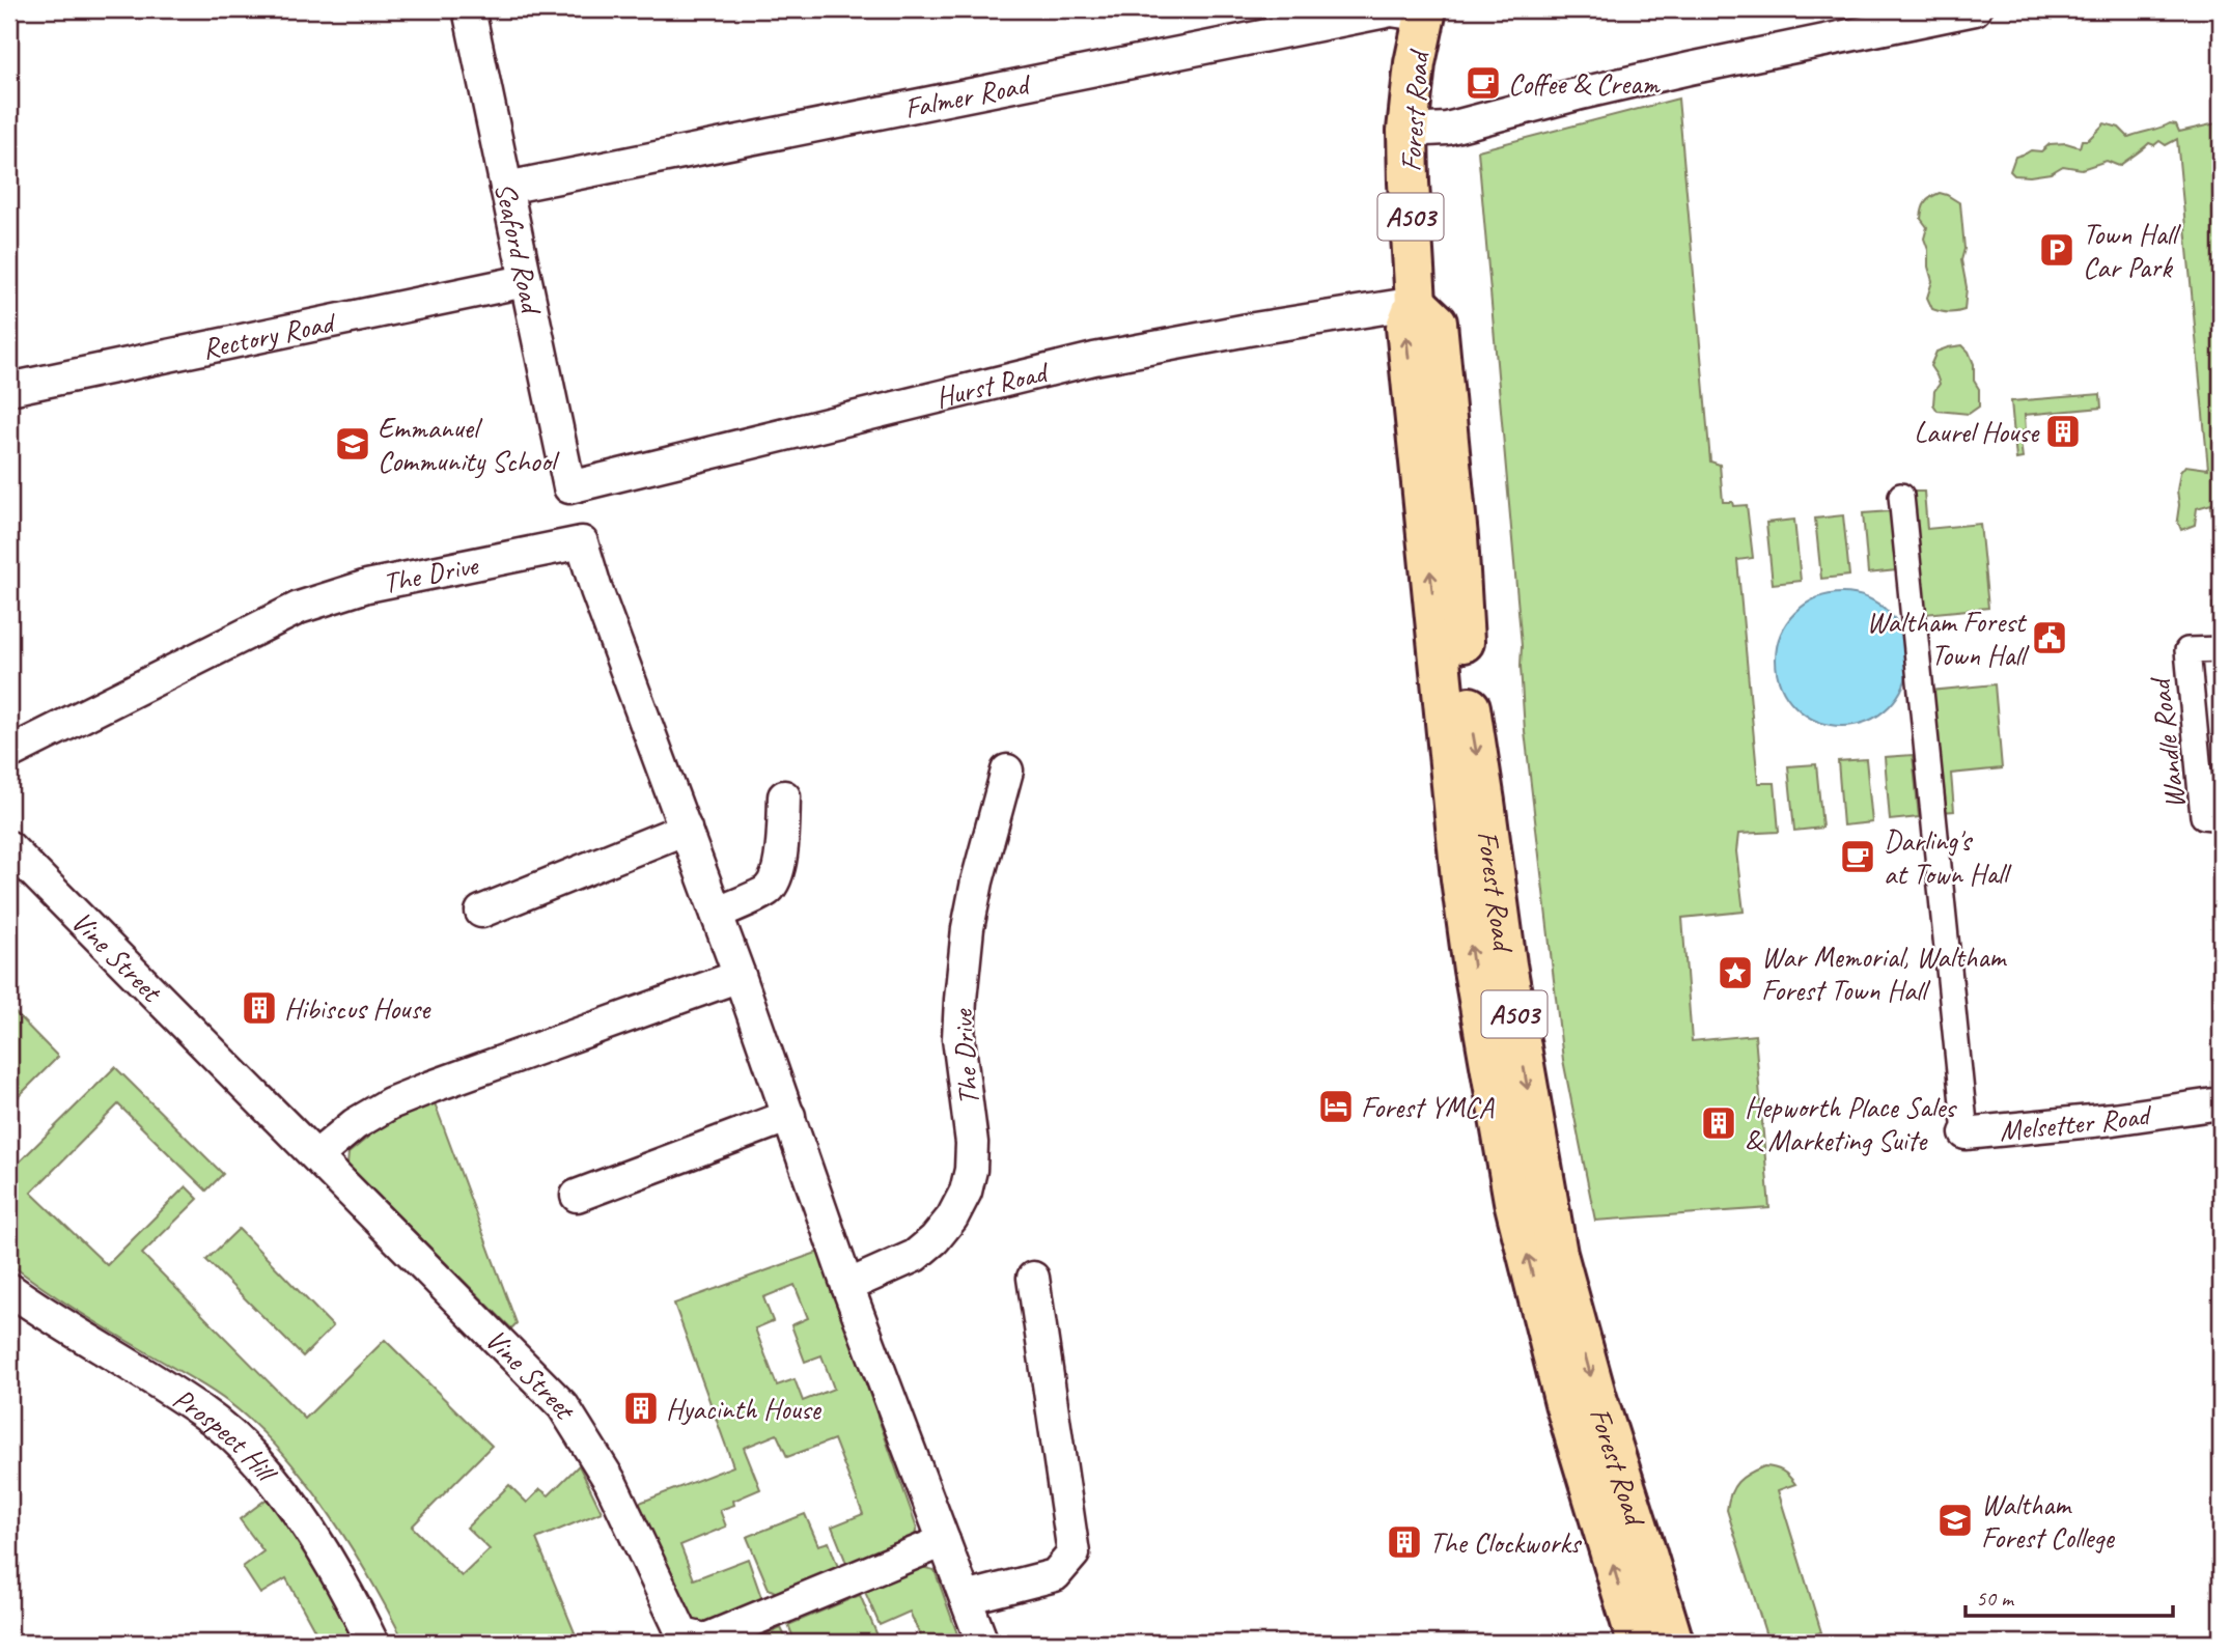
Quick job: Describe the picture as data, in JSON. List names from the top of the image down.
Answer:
{
  "streets": {
    "main road": ["Forest Road", "A503"],
    "street": [
      "Falmer Road",
      "Seaford Road",
      "Rectory Road",
      "Hurst Road",
      "The Drive",
      "Wandle Road",
      "Vine Street",
      "Melsetter Road",
      "Prospect Hill"
    ]
  },
  "crossings": [
    ["Falmer Road", "Forest Road"],
    ["Falmer Road", "Seaford Road"],
    ["Forest Road", "Hurst Road"],
    ["Seaford Road", "Rectory Road"],
    ["Seaford Road", "Hurst Road"],
    ["The Drive", "Vine Street"]
  ],
  "places": {
    "cafe": ["Coffee & Cream", "Darling's at Town Hall"],
    "parking": ["Town Hall Car Park"],
    "building": [
      "Laurel House",
      "Hibiscus House",
      "Hepworth Place Sales & Marketing Suite",
      "Hyacinth House",
      "The Clockworks"
    ],
    "school or university": ["Emmanuel Community School", "Waltham Forest College"],
    "public building": ["Waltham Forest Town Hall"],
    "place": ["War Memorial, Waltham Forest Town Hall"],
    "hotel": ["Forest YMCA"]
  },
  "scale_bar": "50 m"
}
